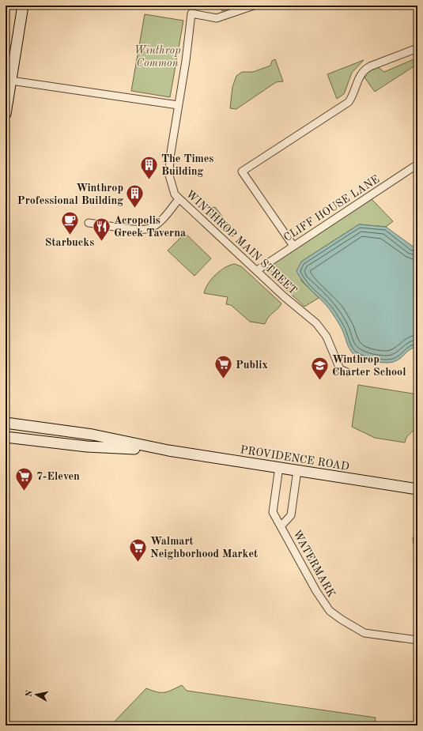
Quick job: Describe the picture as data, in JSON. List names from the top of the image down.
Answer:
{
  "streets": {
    "street": [
      "CLIFF HOUSE LANE",
      "WINTHROP MAIN STREET",
      "PROVIDENCE ROAD",
      "WATERMARK"
    ]
  },
  "crossings": [
    ["CLIFF HOUSE LANE", "WINTHROP MAIN STREET"],
    ["PROVIDENCE ROAD", "WATERMARK"]
  ],
  "parks": ["Winthrop Common"],
  "places": {
    "building": ["The Times Building", "Winthrop Professional Building"],
    "cafe": ["Starbucks"],
    "restaurant": ["Acropolis Greek Taverna"],
    "supermarket": ["Publix", "7-Eleven", "Walmart Neighborhood Market"],
    "school or university": ["Winthrop Charter School"]
  },
  "north": "left"
}
